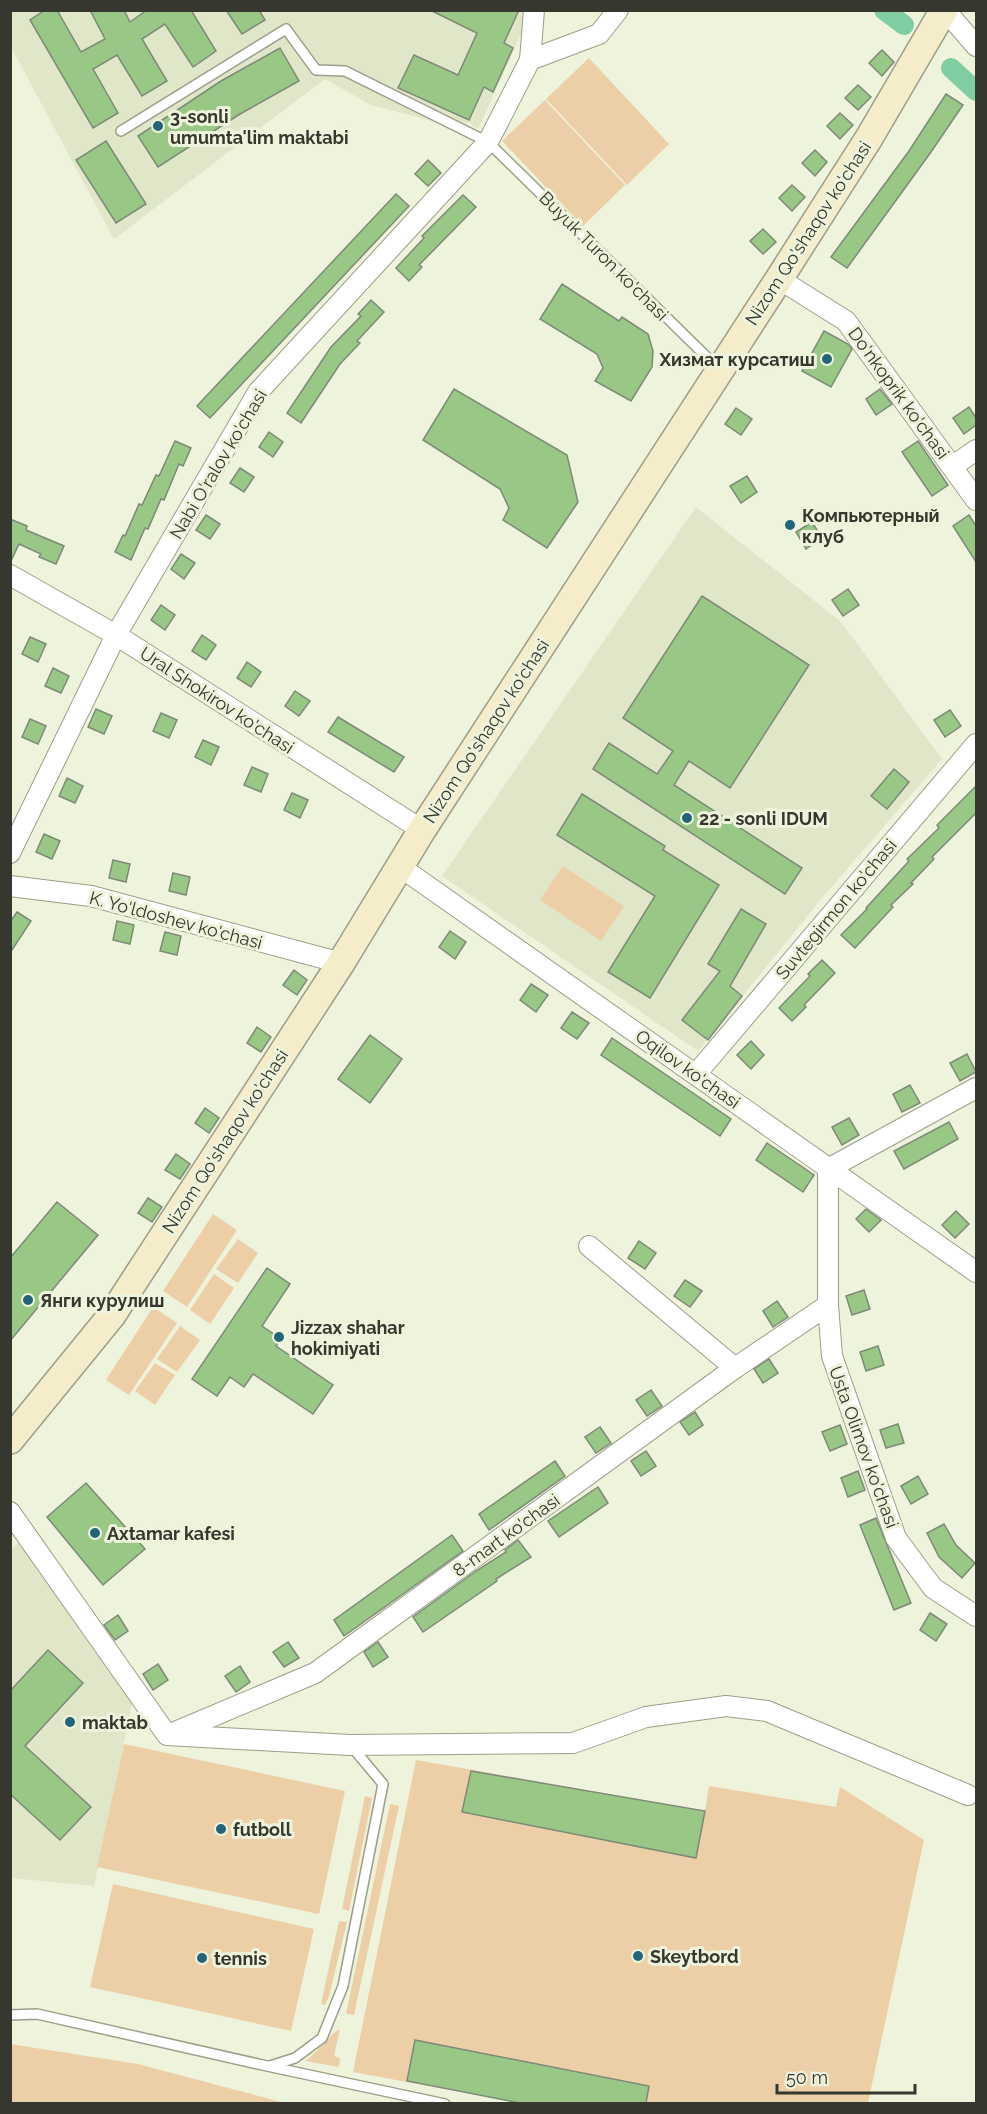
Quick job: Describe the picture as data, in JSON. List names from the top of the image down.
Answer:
{
  "streets": {
    "main road": ["Nizom Qo'shaqov ko'chasi"],
    "street": [
      "Do'nkoprik ko'chasi",
      "Nabi O'ralov ko'chasi",
      "Ural Shokirov ko'chasi",
      "Suvtegirmon ko'chasi",
      "K. Yo'ldoshev ko'chasi",
      "Oqilov ko'chasi",
      "Usta Olimov ko'chasi",
      "8-mart ko'chasi"
    ],
    "lane": ["Buyuk Turon ko'chasi"]
  },
  "crossings": [
    ["Nizom Qo'shaqov ko'chasi", "Buyuk Turon ko'chasi"],
    ["Nizom Qo'shaqov ko'chasi", "Do'nkoprik ko'chasi"],
    ["Nizom Qo'shaqov ko'chasi", "Ural Shokirov ko'chasi"],
    ["Nizom Qo'shaqov ko'chasi", "K. Yo'ldoshev ko'chasi"],
    ["Nizom Qo'shaqov ko'chasi", "Oqilov ko'chasi"],
    ["Buyuk Turon ko'chasi", "Nabi O'ralov ko'chasi"],
    ["Nabi O'ralov ko'chasi", "Ural Shokirov ko'chasi"],
    ["Suvtegirmon ko'chasi", "Oqilov ko'chasi"],
    ["Oqilov ko'chasi", "Usta Olimov ko'chasi"],
    ["Usta Olimov ko'chasi", "8-mart ko'chasi"]
  ],
  "places": [
    "3-sonli umumta'lim maktabi",
    "Хизмат курсатиш",
    "Компьютерный клуб",
    "22 - sonli IDUM",
    "Янги курулиш",
    "Jizzax shahar hokimiyati",
    "Axtamar kafesi",
    "maktab",
    "futboll",
    "Skeytbord",
    "tennis"
  ],
  "scale_bar": "50 m"
}
